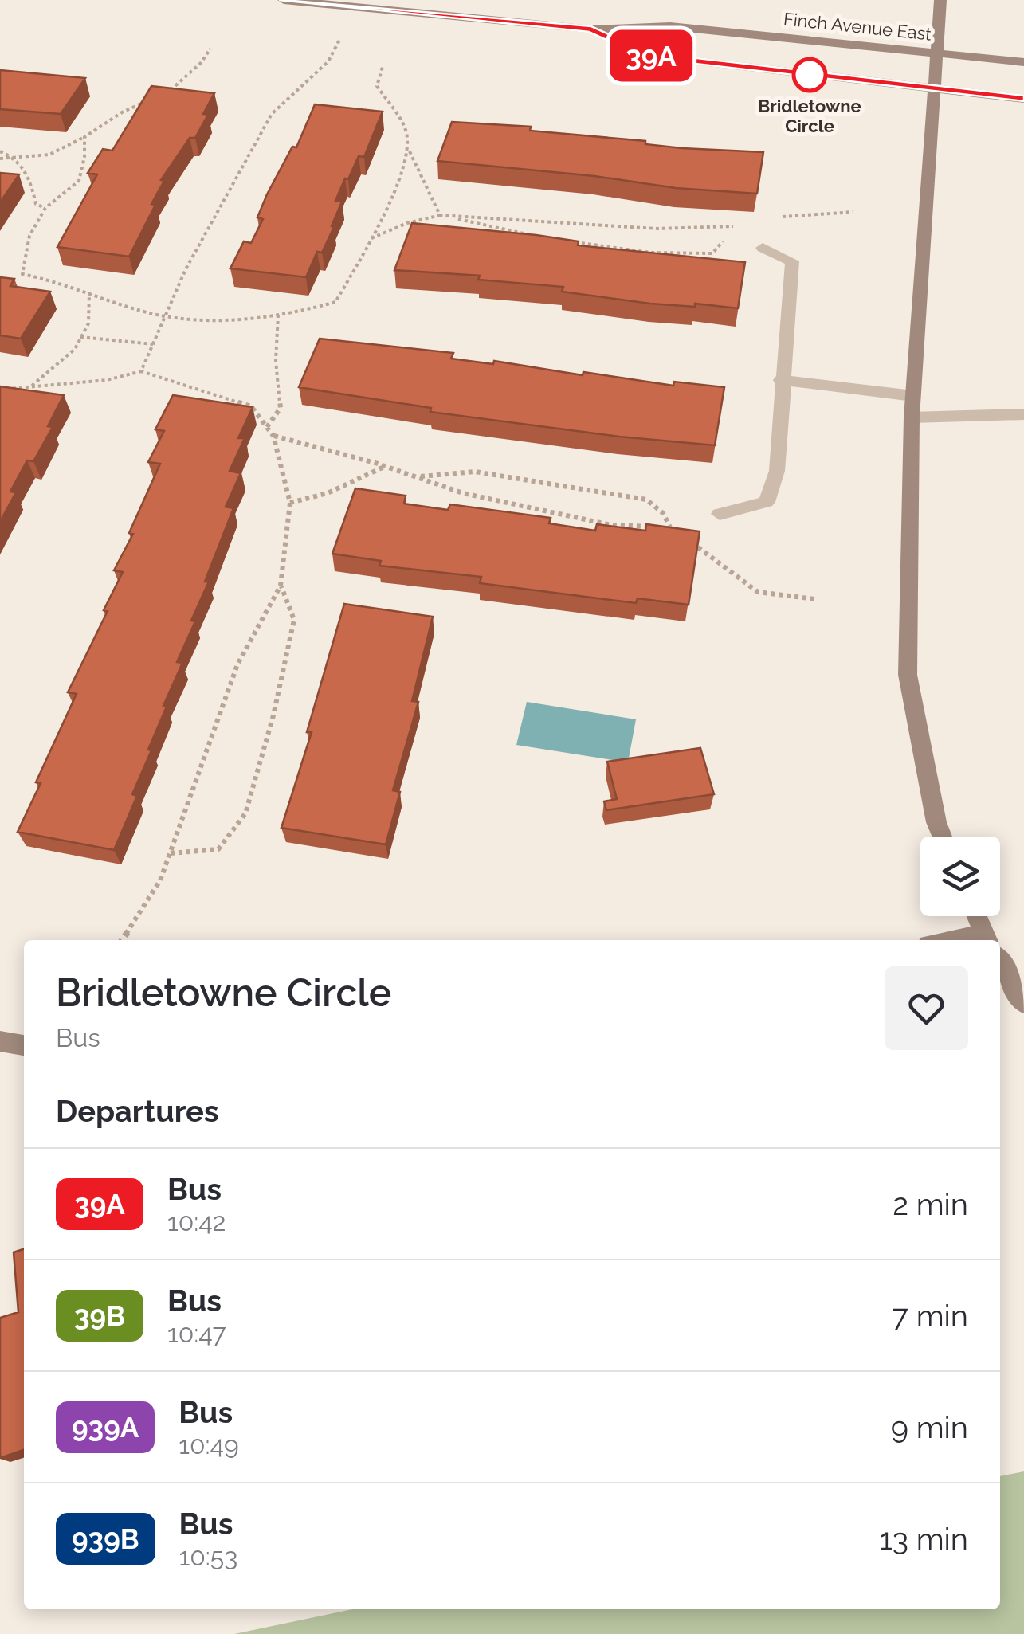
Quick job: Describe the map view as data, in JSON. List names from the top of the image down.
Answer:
{
  "streets": {
    "main road": ["Finch Avenue East"]
  },
  "places": ["Bridletowne Circle"],
  "lines": ["bus line 39A"],
  "page": {
    "on_map": "39A",
    "heading": [
      ["Bridletowne Circle", "Bus"],
      "Departures"
    ],
    "list": [
      {
        "mark": "39A",
        "name": "Bus",
        "note": "10:42",
        "value": "2 min"
      },
      {
        "mark": "39B",
        "name": "Bus",
        "note": "10:47",
        "value": "7 min"
      },
      {
        "mark": "939A",
        "name": "Bus",
        "note": "10:49",
        "value": "9 min"
      },
      {
        "mark": "939B",
        "name": "Bus",
        "note": "10:53",
        "value": "13 min"
      }
    ]
  }
}
